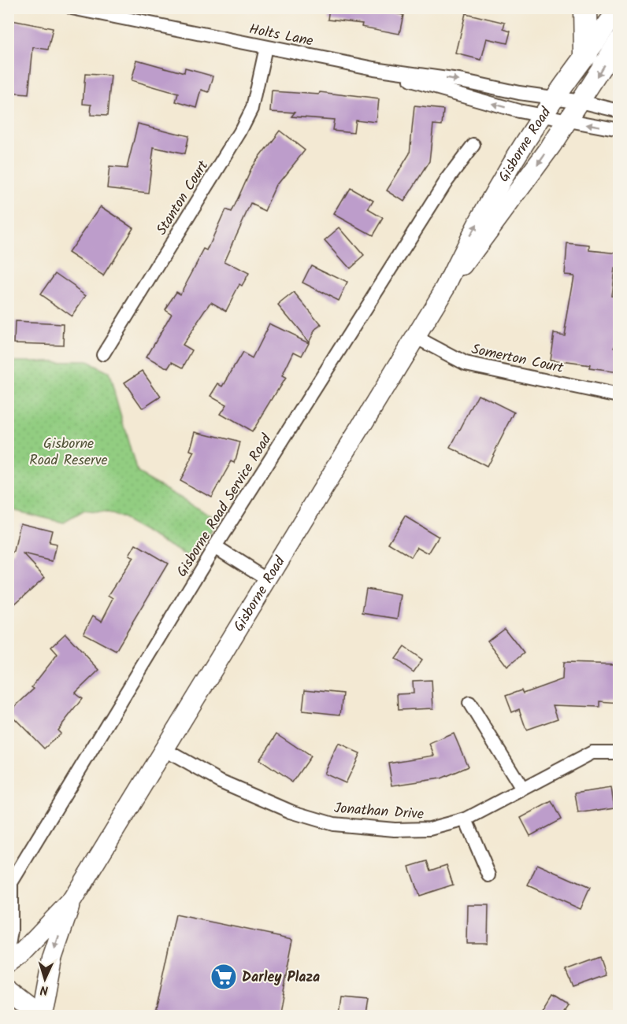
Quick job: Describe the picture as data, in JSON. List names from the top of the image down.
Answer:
{
  "streets": {
    "main road": ["Gisborne Road"],
    "street": [
      "Holts Lane",
      "Stanton Court",
      "Somerton Court",
      "Gisborne Road Service Road",
      "Jonathan Drive"
    ]
  },
  "crossings": [
    ["Holts Lane", "Gisborne Road"],
    ["Holts Lane", "Stanton Court"],
    ["Gisborne Road", "Somerton Court"],
    ["Gisborne Road", "Jonathan Drive"]
  ],
  "parks": ["Gisborne Road Reserve"],
  "places": {
    "supermarket": ["Darley Plaza"]
  },
  "north": "bottom"
}
